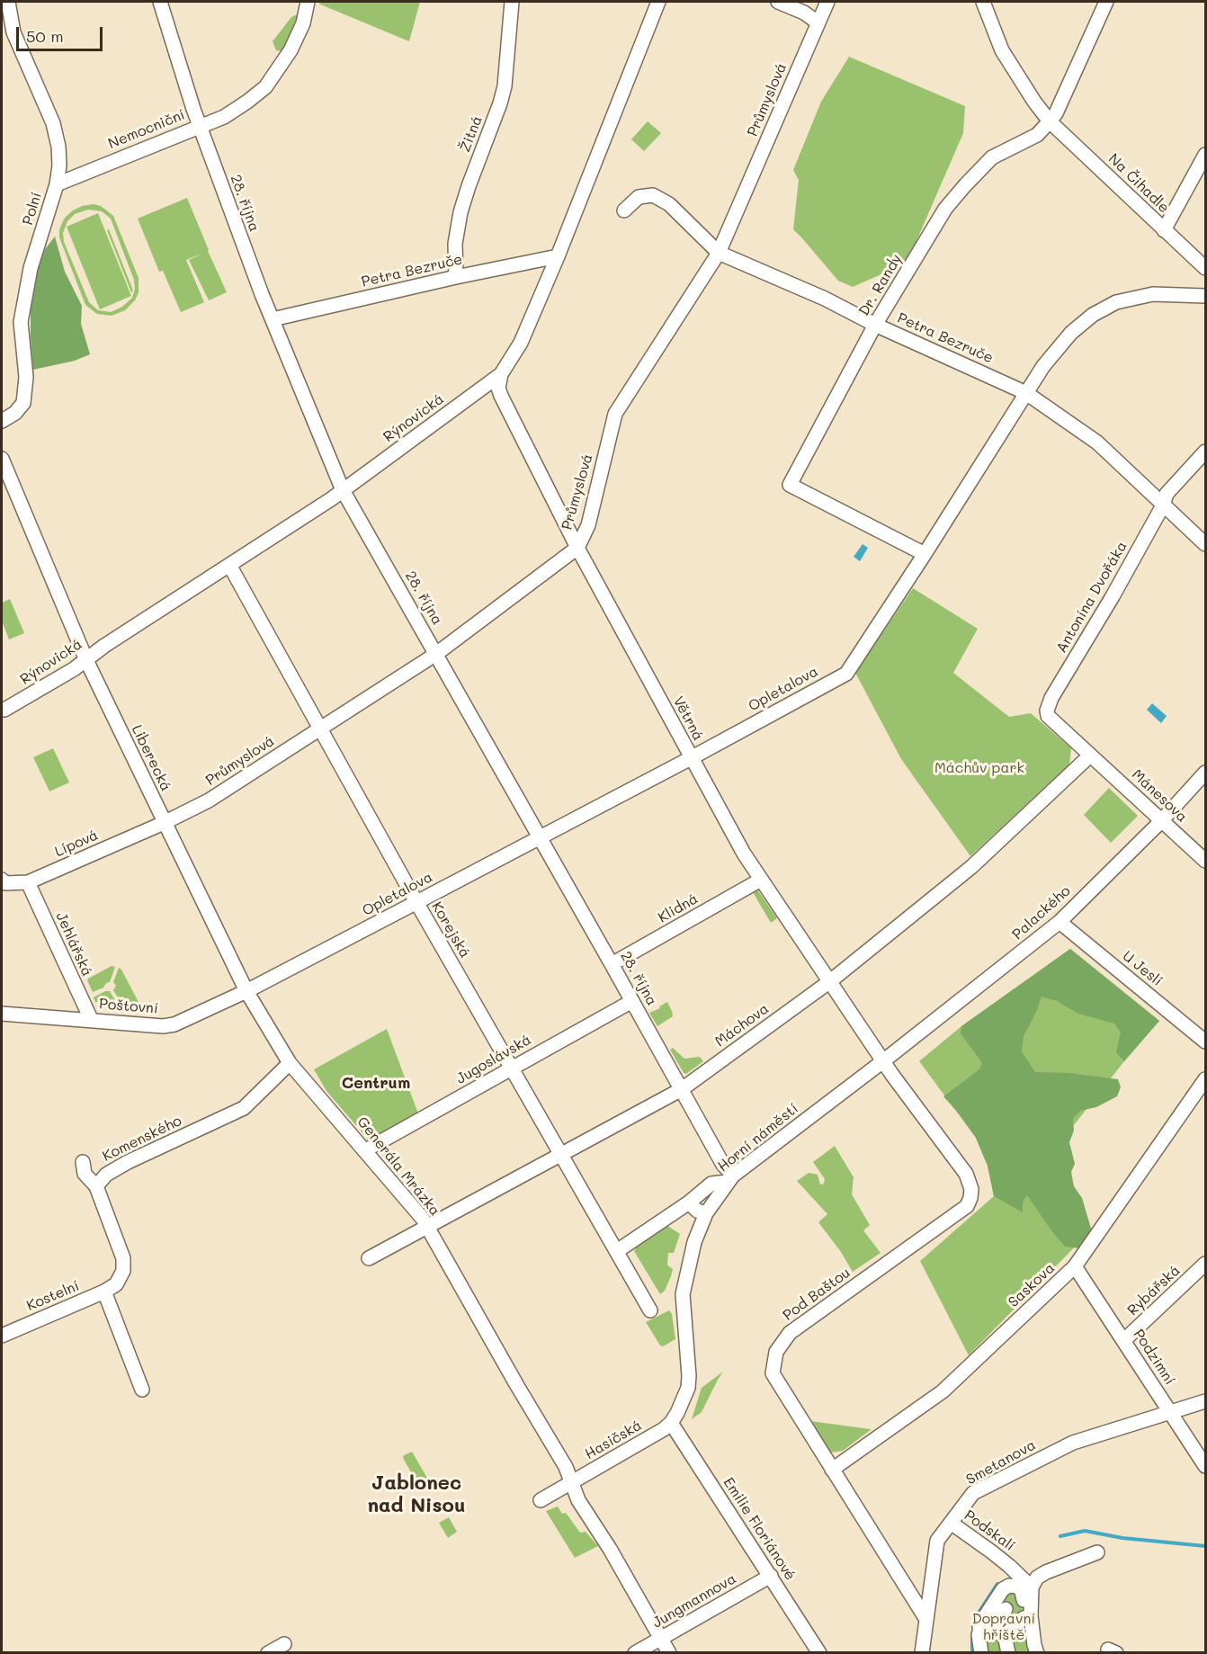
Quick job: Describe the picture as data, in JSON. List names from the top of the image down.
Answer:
{
  "streets": {
    "street": [
      "Průmyslová",
      "Nemocniční",
      "Žitná",
      "Na Čihadle",
      "28. října",
      "Polní",
      "Petra Bezruče",
      "Dr. Randy",
      "Rýnovická",
      "Antonína Dvořáka",
      "Opletalova",
      "Větrná",
      "Liberecká",
      "Mánesova",
      "Lípová",
      "Klidná",
      "Palackého",
      "Korejská",
      "Jehlářská",
      "U Jeslí",
      "Poštovní",
      "Máchova",
      "Jugoslávská",
      "Horní náměstí",
      "Komenského",
      "Generála Mrázka",
      "Saskova",
      "Rybářská",
      "Pod Baštou",
      "Kostelní",
      "Podzimní",
      "Hasičská",
      "Smetanova",
      "Emilie Floriánové",
      "Podskalí",
      "Jungmannova"
    ]
  },
  "crossings": [
    ["Průmyslová", "28. října"],
    ["Průmyslová", "Petra Bezruče"],
    ["Průmyslová", "Větrná"],
    ["Průmyslová", "Liberecká"],
    ["Průmyslová", "Lípová"],
    ["Průmyslová", "Korejská"],
    ["Nemocniční", "28. října"],
    ["Nemocniční", "Polní"],
    ["Žitná", "Petra Bezruče"],
    ["Na Čihadle", "Dr. Randy"],
    ["28. října", "Petra Bezruče"],
    ["28. října", "Rýnovická"],
    ["28. října", "Opletalova"],
    ["28. října", "Klidná"],
    ["28. října", "Máchova"],
    ["28. října", "Jugoslávská"],
    ["28. října", "Horní náměstí"],
    ["Petra Bezruče", "Dr. Randy"],
    ["Petra Bezruče", "Rýnovická"],
    ["Petra Bezruče", "Antonína Dvořáka"],
    ["Petra Bezruče", "Opletalova"],
    ["Dr. Randy", "Opletalova"],
    ["Rýnovická", "Větrná"],
    ["Rýnovická", "Liberecká"],
    ["Rýnovická", "Korejská"],
    ["Antonína Dvořáka", "Mánesova"],
    ["Antonína Dvořáka", "Máchova"],
    ["Opletalova", "Větrná"],
    ["Opletalova", "Liberecká"],
    ["Opletalova", "Korejská"],
    ["Opletalova", "Poštovní"],
    ["Větrná", "Klidná"],
    ["Větrná", "Palackého"],
    ["Větrná", "Máchova"],
    ["Větrná", "Horní náměstí"],
    ["Větrná", "Pod Baštou"],
    ["Liberecká", "Lípová"],
    ["Liberecká", "Poštovní"],
    ["Liberecká", "Komenského"],
    ["Liberecká", "Generála Mrázka"],
    ["Mánesova", "Palackého"],
    ["Mánesova", "Máchova"],
    ["Lípová", "Jehlářská"],
    ["Palackého", "U Jeslí"],
    ["Palackého", "Horní náměstí"],
    ["Palackého", "Pod Baštou"],
    ["Korejská", "Máchova"],
    ["Korejská", "Jugoslávská"],
    ["Jehlářská", "Poštovní"],
    ["Máchova", "Generála Mrázka"],
    ["Horní náměstí", "Pod Baštou"],
    ["Horní náměstí", "Hasičská"],
    ["Horní náměstí", "Emilie Floriánové"],
    ["Komenského", "Generála Mrázka"],
    ["Generála Mrázka", "Hasičská"],
    ["Saskova", "Pod Baštou"],
    ["Saskova", "Podzimní"],
    ["Rybářská", "Podzimní"],
    ["Pod Baštou", "Smetanova"],
    ["Podzimní", "Smetanova"],
    ["Hasičská", "Emilie Floriánové"],
    ["Smetanova", "Podskalí"],
    ["Emilie Floriánové", "Jungmannova"]
  ],
  "districts": ["Centrum", "Jablonec nad Nisou"],
  "parks": ["Máchův park", "Dopravní hřiště"],
  "scale_bar": "50 m"
}
